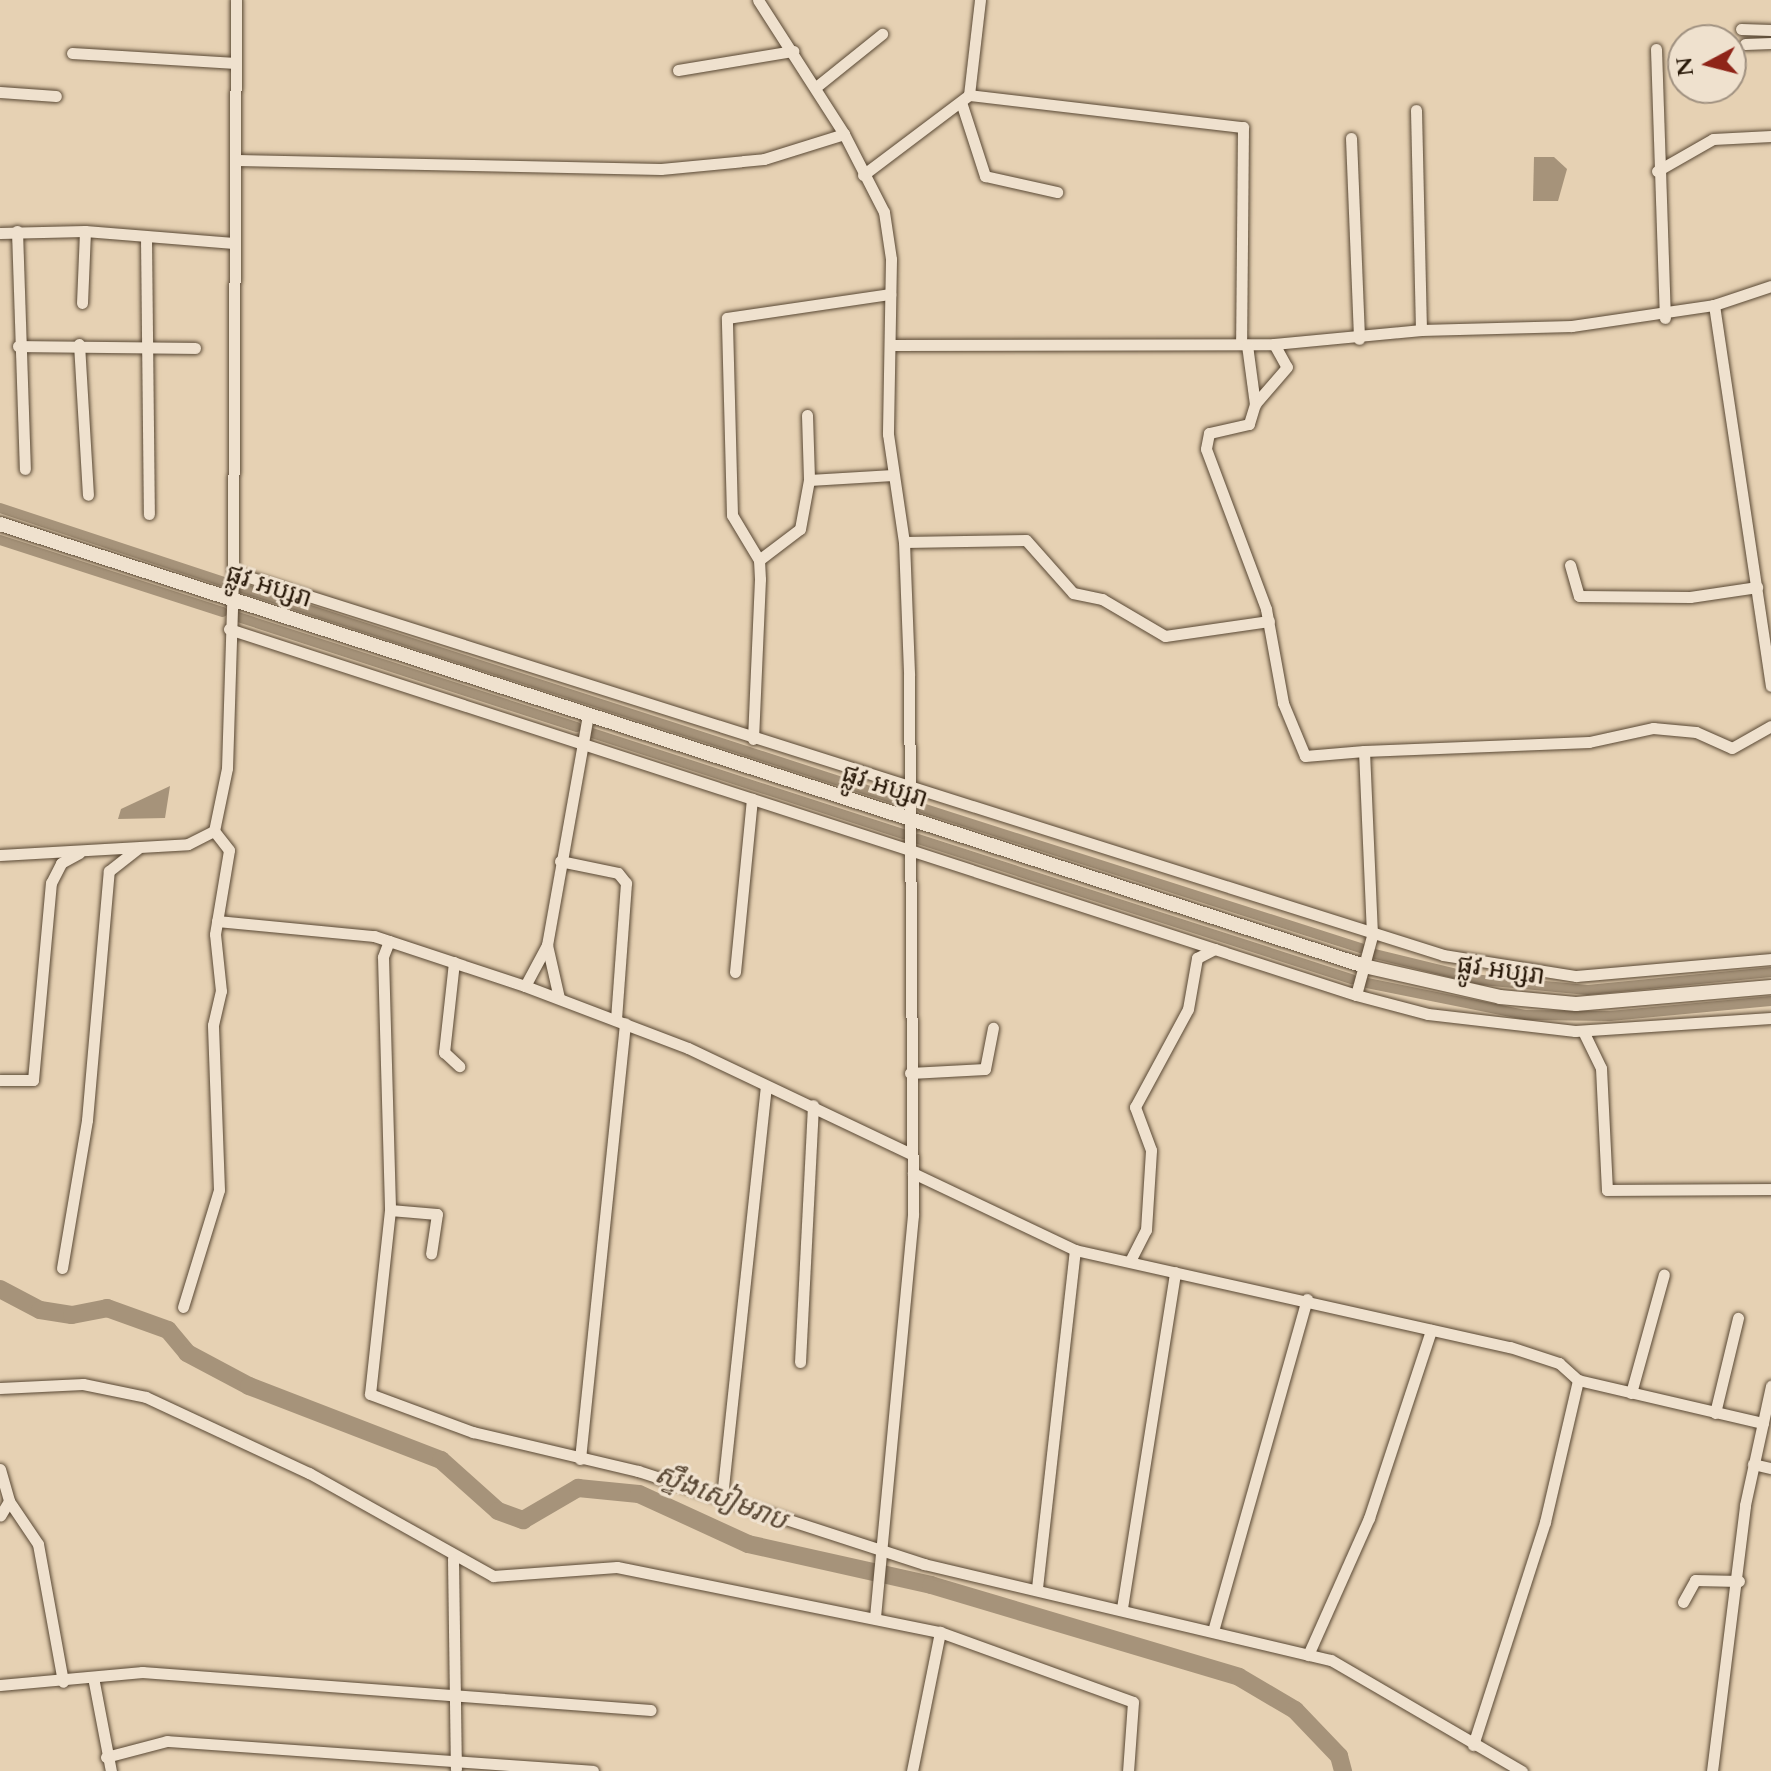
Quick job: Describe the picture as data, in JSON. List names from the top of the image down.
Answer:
{
  "streets": {
    "street": ["ផ្លូវ អប្សរា"]
  },
  "water": ["ស្ទឹងសៀមរាប"],
  "north": "left"
}
